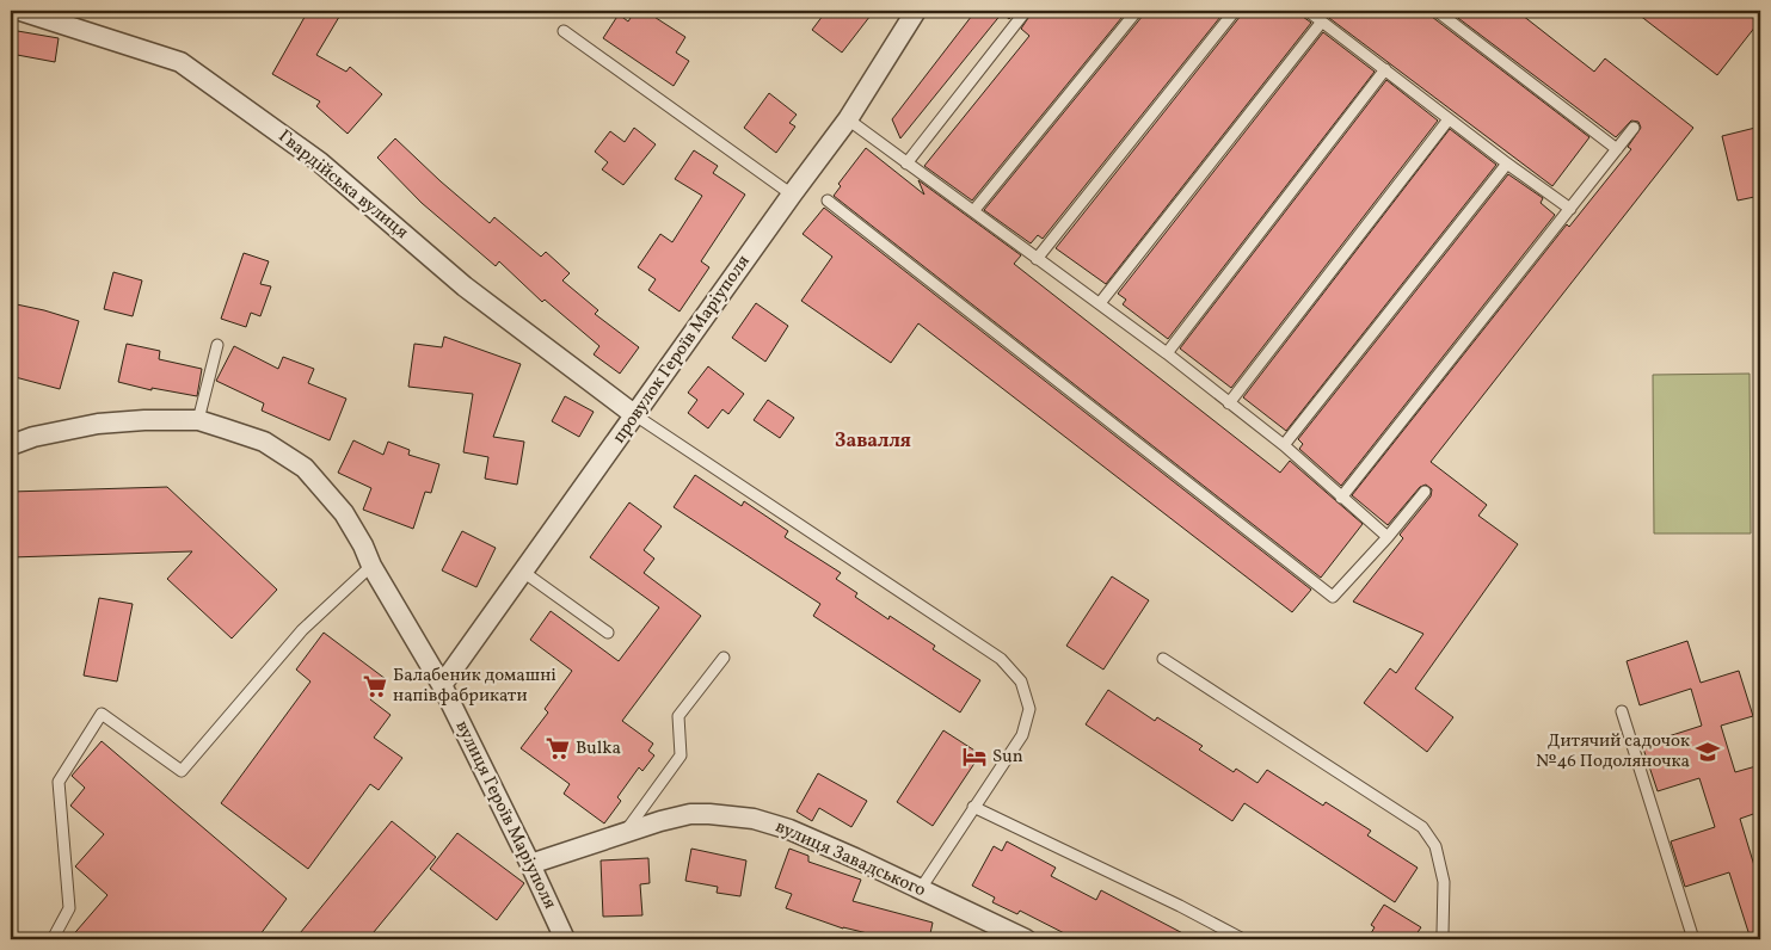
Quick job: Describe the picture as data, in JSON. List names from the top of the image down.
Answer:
{
  "streets": {
    "street": [
      "Гвардійська вулиця",
      "провулок Героїв Маріуполя",
      "вулиця Героїв Маріуполя",
      "вулиця Завадського"
    ]
  },
  "crossings": [
    ["Гвардійська вулиця", "провулок Героїв Маріуполя"],
    ["провулок Героїв Маріуполя", "вулиця Героїв Маріуполя"],
    ["вулиця Героїв Маріуполя", "вулиця Завадського"]
  ],
  "districts": ["Завалля"],
  "places": {
    "supermarket": ["Балабеник домашні напівфабрикати", "Bulka"],
    "school or university": ["Дитячий садочок №46 Подоляночка"],
    "hotel": ["Sun"]
  }
}
